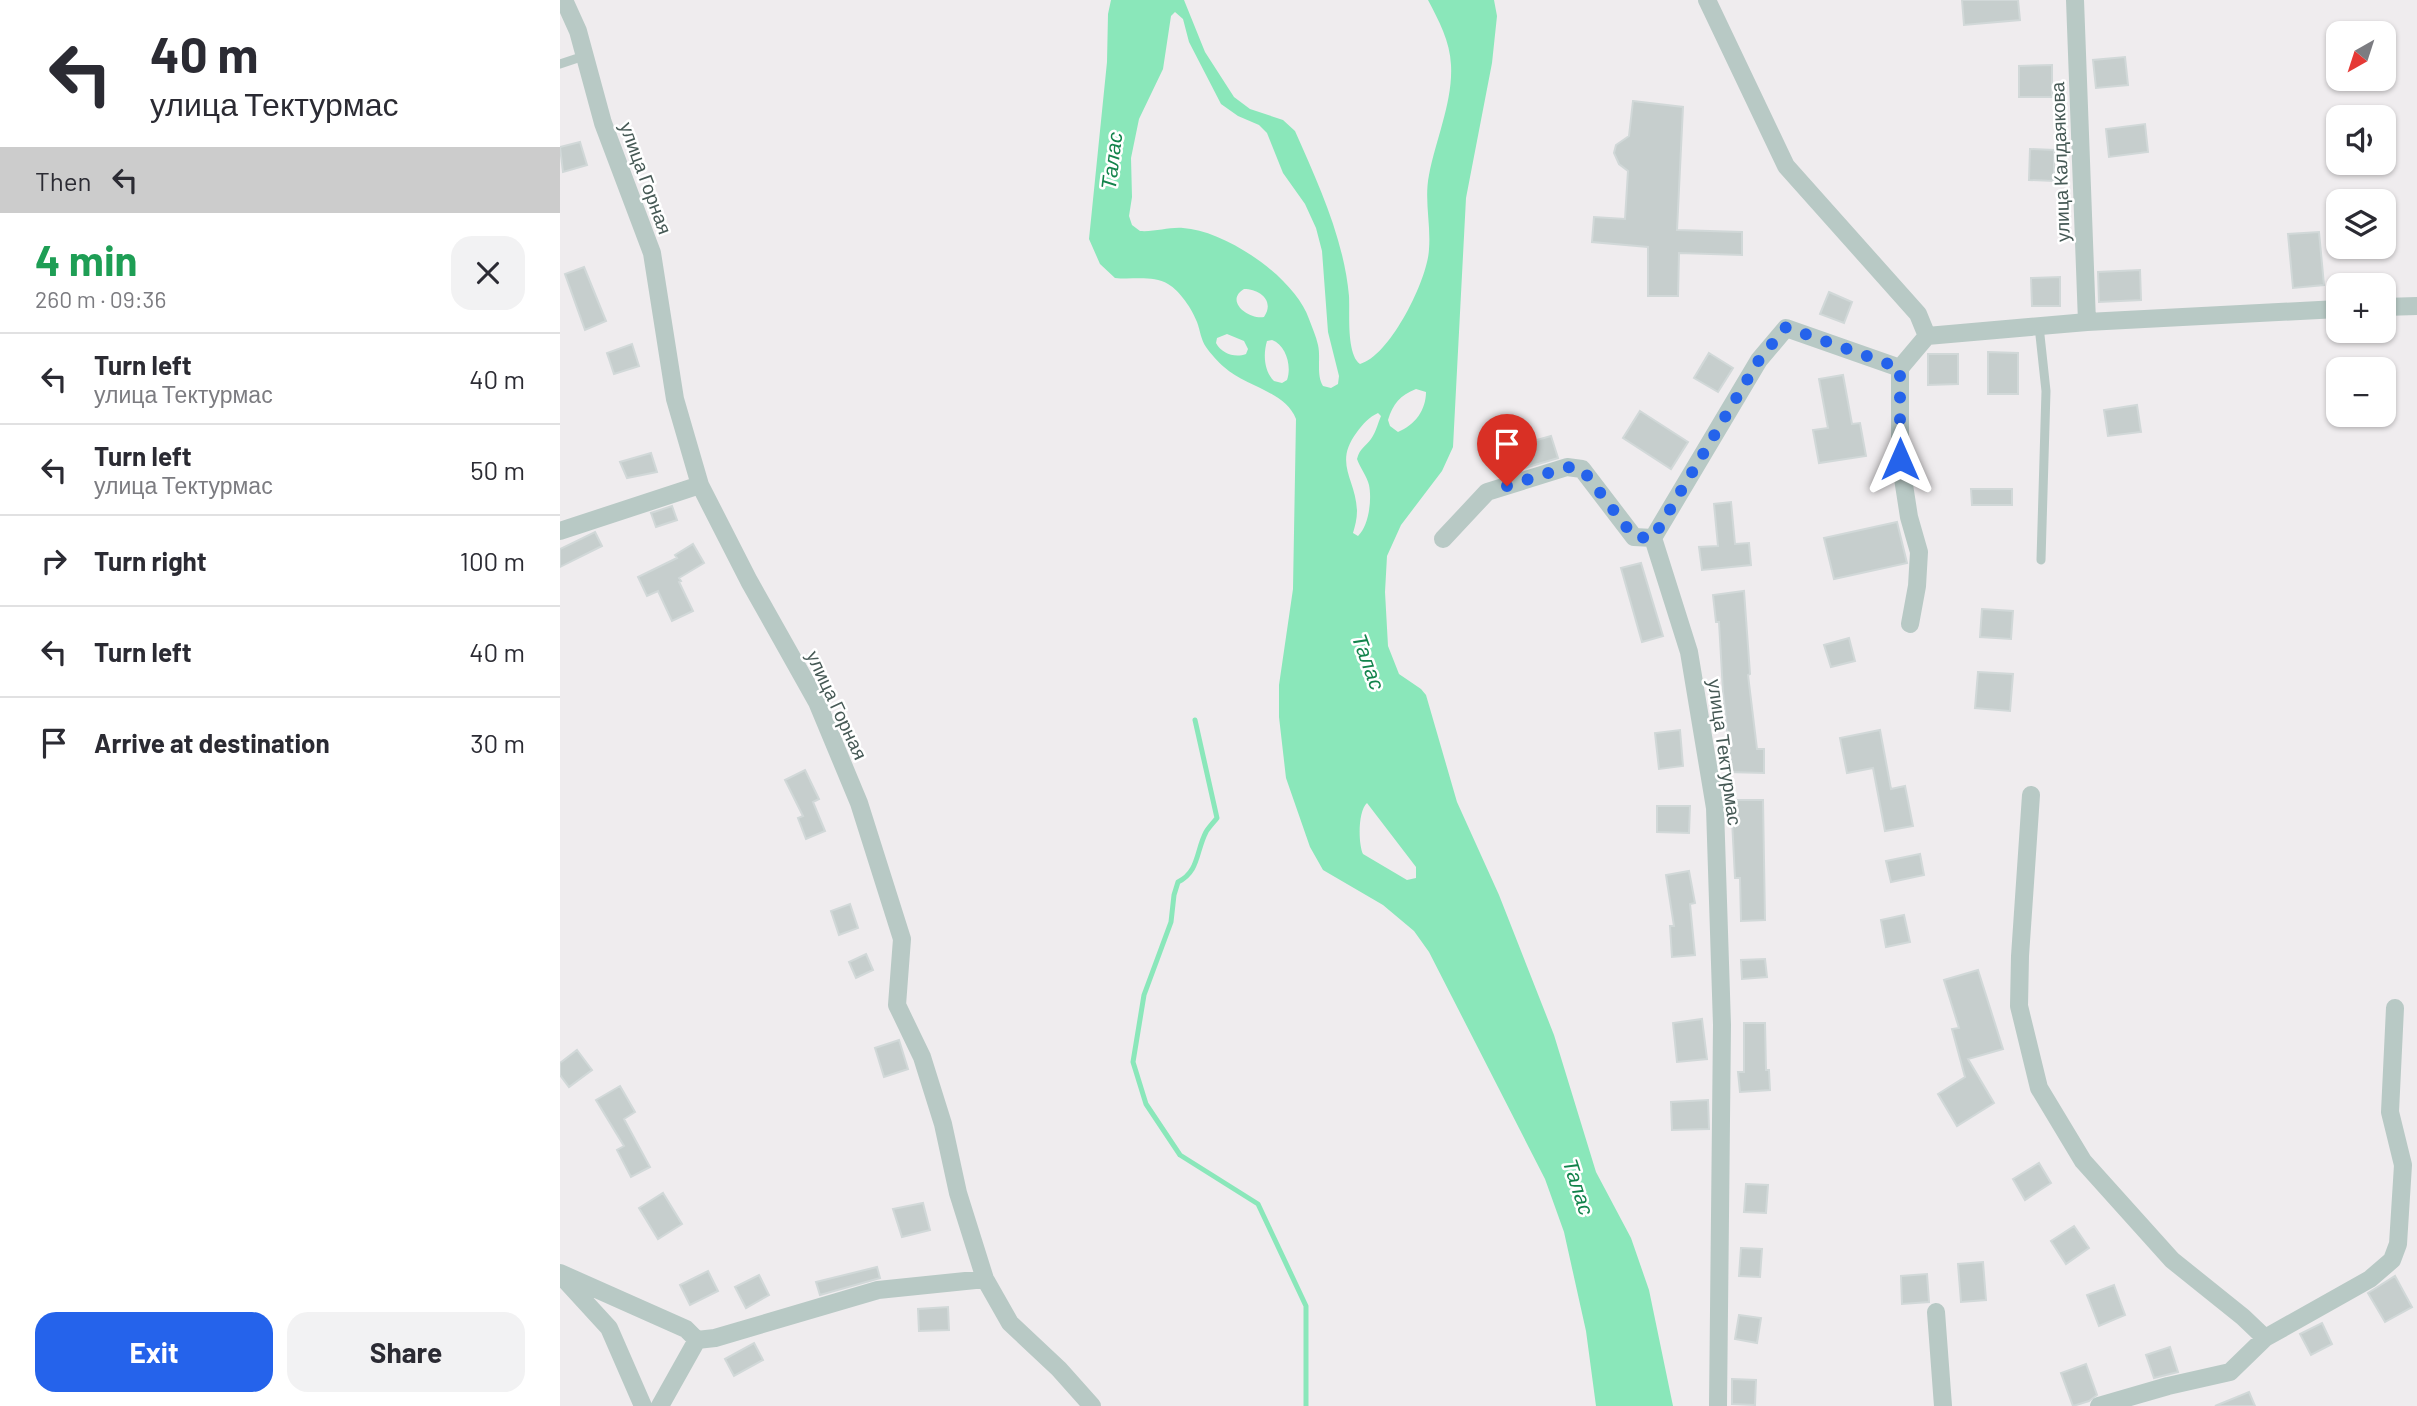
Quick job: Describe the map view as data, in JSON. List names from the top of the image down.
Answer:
{
  "streets": {
    "street": ["улица Калдаякова", "улица Горная", "улица Тектурмас"]
  },
  "water": ["Талас"],
  "north": "bottom left",
  "page": {
    "turn": ["40 m", "улица Тектурмас"],
    "map_buttons": ["+", "−"],
    "then": "Then",
    "heading": ["4 min", "260 m · 09:36"],
    "list": [
      {
        "name": "Turn left",
        "note": "улица Тектурмас",
        "value": "40 m"
      },
      {
        "name": "Turn left",
        "note": "улица Тектурмас",
        "value": "50 m"
      },
      {
        "name": "Turn right",
        "value": "100 m"
      },
      {
        "name": "Turn left",
        "value": "40 m"
      },
      {
        "name": "Arrive at destination",
        "value": "30 m"
      }
    ],
    "buttons": ["Exit", "Share"]
  }
}
